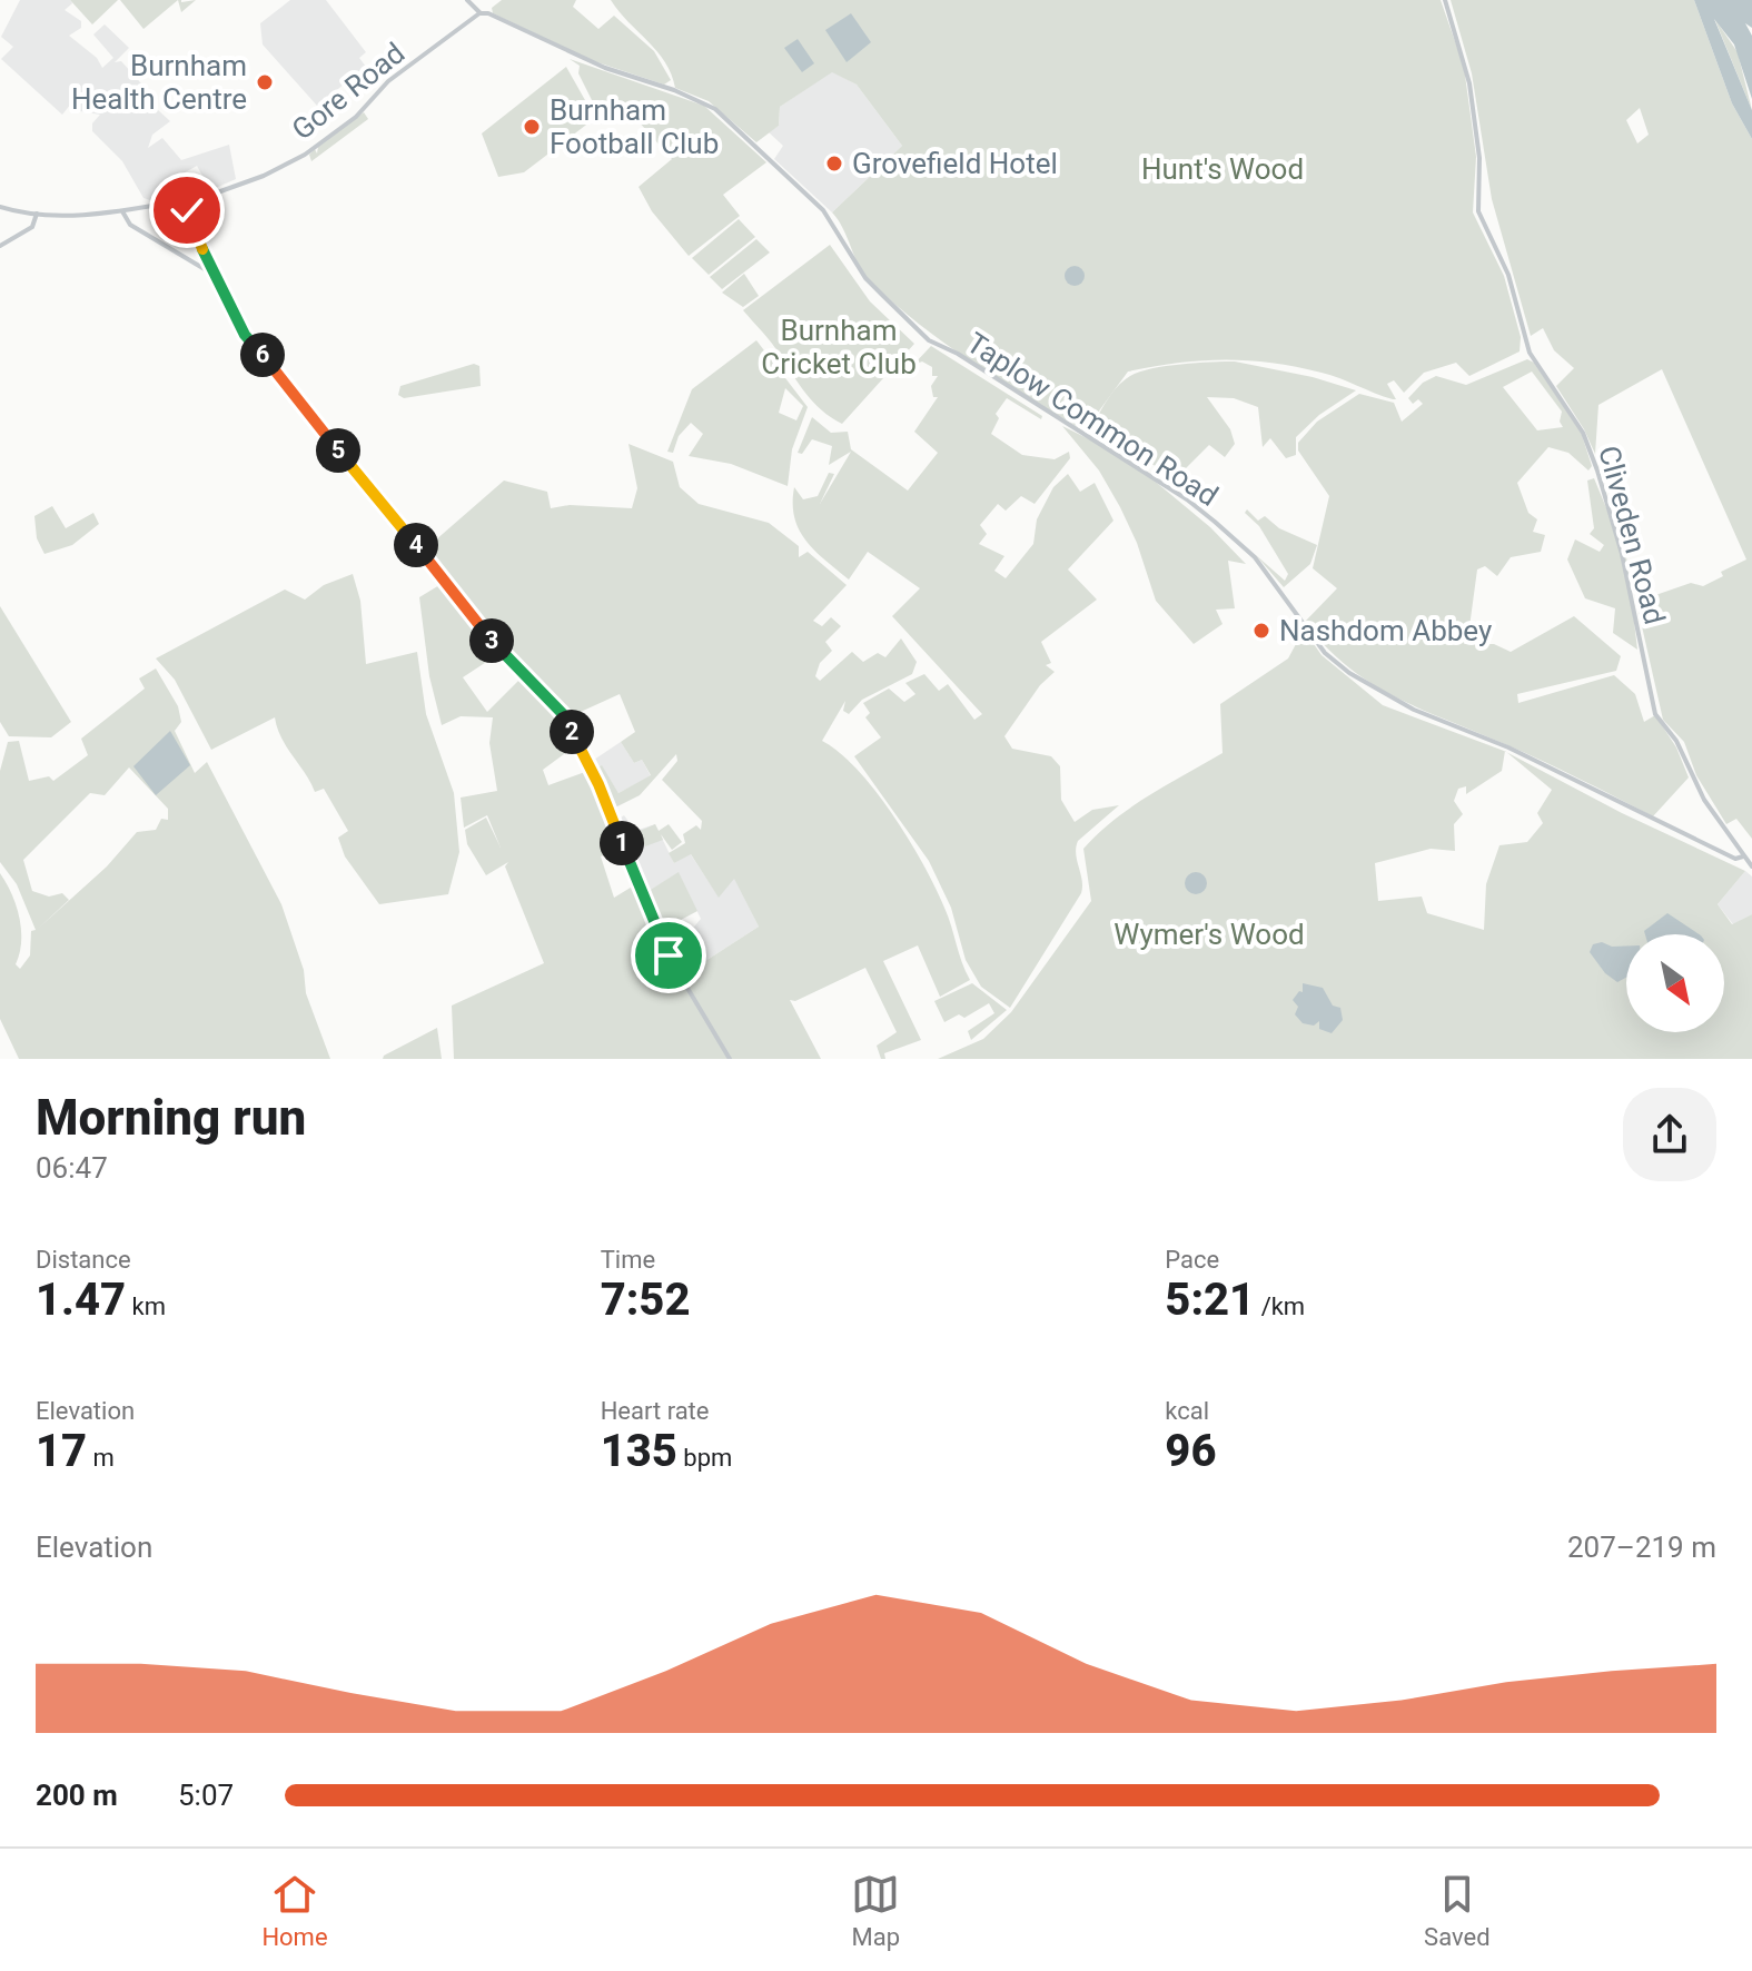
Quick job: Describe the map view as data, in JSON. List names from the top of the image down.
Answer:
{
  "streets": {
    "street": ["Gore Road", "Taplow Common Road", "Cliveden Road"]
  },
  "crossings": [
    ["Gore Road", "Taplow Common Road"],
    ["Taplow Common Road", "Cliveden Road"]
  ],
  "parks": ["Hunt's Wood", "Burnham Cricket Club", "Wymer's Wood"],
  "places": [
    "Burnham Health Centre",
    "Burnham Football Club",
    "Grovefield Hotel",
    "Nashdom Abbey"
  ],
  "north": "bottom right",
  "page": {
    "pins": [
      "6",
      "5",
      "4",
      "3",
      "2",
      "1"
    ],
    "heading": ["Morning run", "06:47"],
    "stats": [
      ["Distance", "1.47 km"],
      ["Time", "7:52"],
      ["Pace", "5:21 /km"],
      ["Elevation", "17 m"],
      ["Heart rate", "135 bpm"],
      ["kcal", "96"]
    ],
    "chart": ["Elevation", "207–219 m"],
    "list": [
      {
        "name": "200 m",
        "note": "5:07"
      }
    ],
    "tabs": ["Home", "Map", "Saved"]
  }
}
